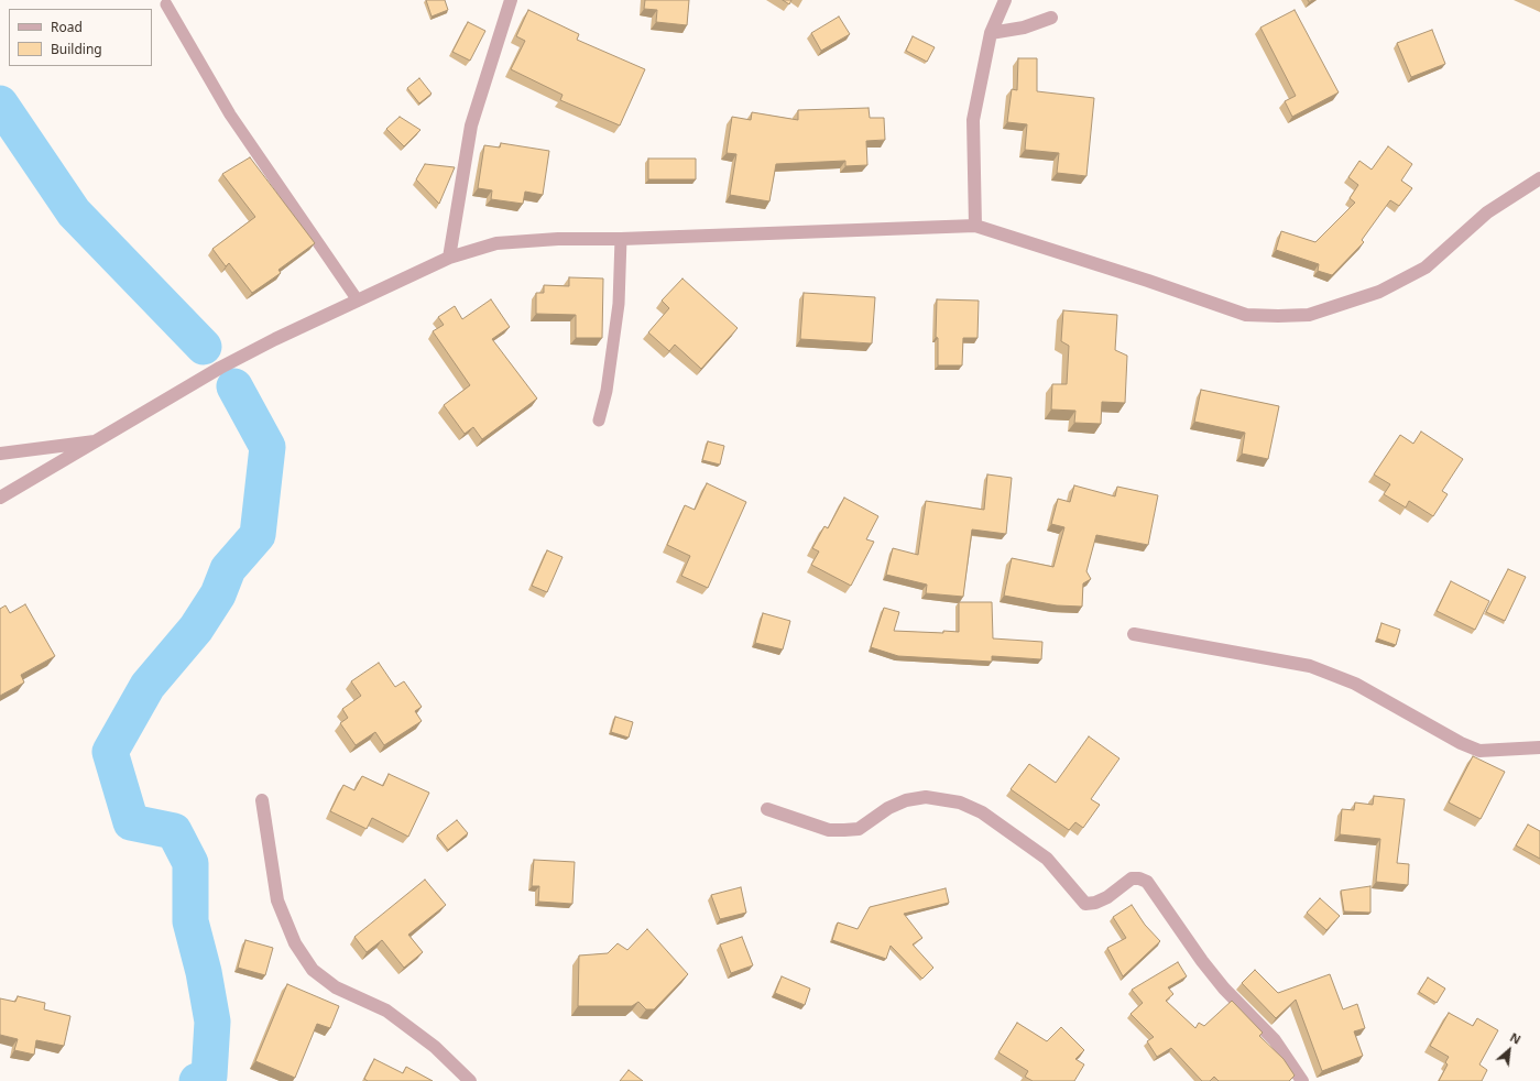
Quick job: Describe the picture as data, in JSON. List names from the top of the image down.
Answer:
{
  "legend": ["Road", "Building"],
  "north": "top right"
}
